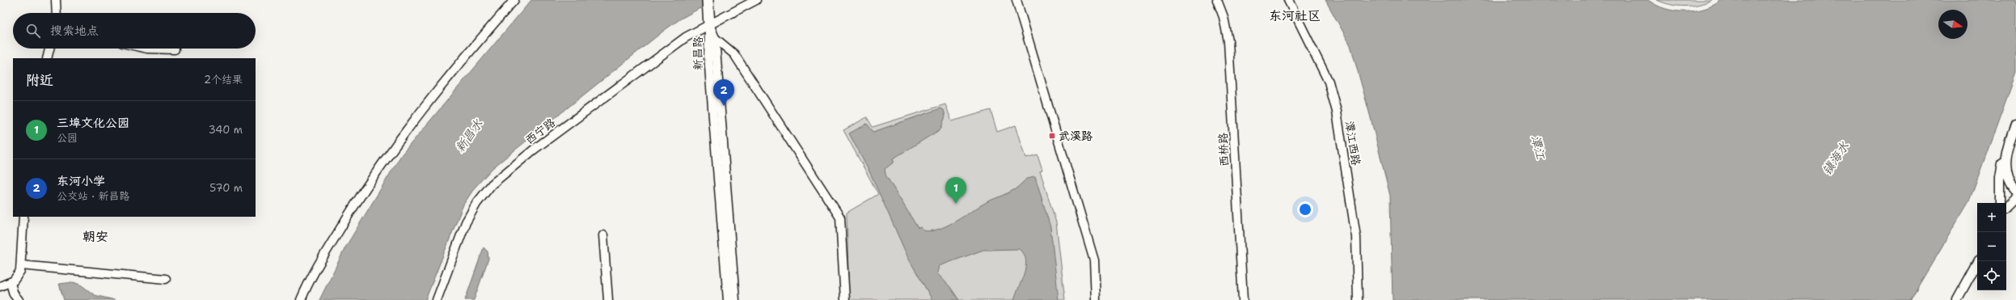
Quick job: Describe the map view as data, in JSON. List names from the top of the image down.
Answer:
{
  "streets": {
    "street": [
      "新昌路",
      "西宁路",
      "潭江西路",
      "西桥路"
    ]
  },
  "crossings": [
    ["新昌路", "西宁路"]
  ],
  "districts": ["东河社区", "朝安"],
  "water": ["新昌水", "潭江", "镇海水"],
  "places": {
    "transit": ["武溪路"]
  },
  "north": "right",
  "page": {
    "search": "搜索地点",
    "heading": ["附近", "2个结果"],
    "pins": ["2", "1"],
    "list": [
      {
        "mark": "1",
        "name": "三埠文化公园",
        "note": "公园",
        "value": "340 m"
      },
      {
        "mark": "2",
        "name": "东河小学",
        "note": "公交站 · 新昌路",
        "value": "570 m"
      }
    ],
    "map_buttons": ["+", "−"]
  }
}
